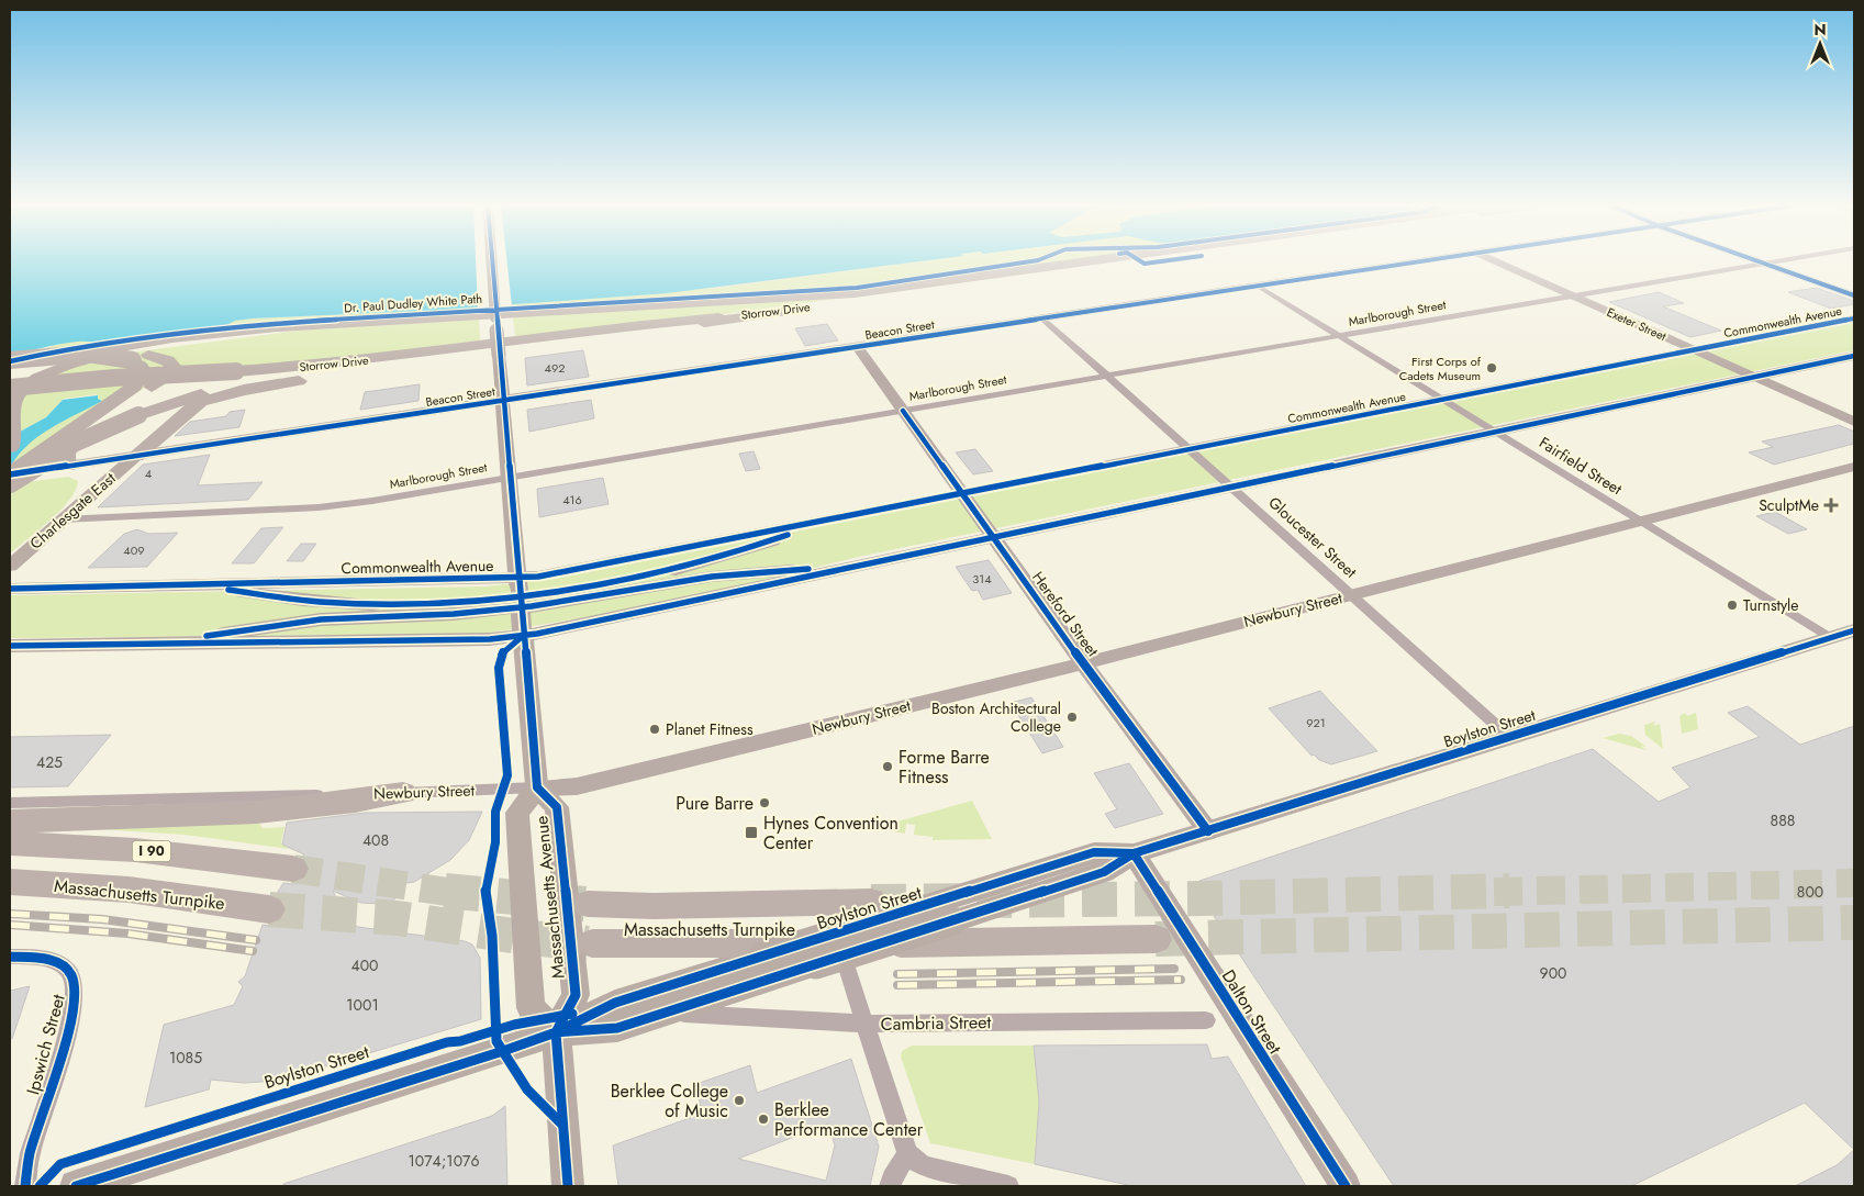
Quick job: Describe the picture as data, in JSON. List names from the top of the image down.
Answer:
{
  "streets": {
    "highway": ["Storrow Drive", "I 90", "Massachusetts Turnpike"],
    "main road": [
      "Commonwealth Avenue",
      "Exeter Street",
      "Beacon Street",
      "Charlesgate East",
      "Newbury Street",
      "Hereford Street",
      "Boylston Street",
      "Massachusetts Avenue",
      "Dalton Street"
    ],
    "street": [
      "Marlborough Street",
      "Fairfield Street",
      "Gloucester Street",
      "Cambria Street",
      "Ipswich Street"
    ],
    "cycle path": ["Dr. Paul Dudley White Path"]
  },
  "crossings": [
    ["Marlborough Street", "Exeter Street"],
    ["Marlborough Street", "Fairfield Street"],
    ["Marlborough Street", "Charlesgate East"],
    ["Marlborough Street", "Gloucester Street"],
    ["Marlborough Street", "Hereford Street"],
    ["Commonwealth Avenue", "Exeter Street"],
    ["Commonwealth Avenue", "Fairfield Street"],
    ["Commonwealth Avenue", "Gloucester Street"],
    ["Commonwealth Avenue", "Hereford Street"],
    ["Beacon Street", "Fairfield Street"],
    ["Beacon Street", "Charlesgate East"],
    ["Beacon Street", "Gloucester Street"],
    ["Beacon Street", "Hereford Street"],
    ["Fairfield Street", "Newbury Street"],
    ["Fairfield Street", "Boylston Street"],
    ["Gloucester Street", "Newbury Street"],
    ["Gloucester Street", "Boylston Street"],
    ["Newbury Street", "Hereford Street"],
    ["Newbury Street", "Massachusetts Avenue"],
    ["Hereford Street", "Boylston Street"],
    ["Boylston Street", "Massachusetts Turnpike"],
    ["Boylston Street", "Massachusetts Avenue"],
    ["Boylston Street", "Dalton Street"],
    ["Boylston Street", "Cambria Street"]
  ],
  "places": {
    "other": [
      "First Corps of Cadets Museum",
      "Turnstyle",
      "Boston Architectural College",
      "Planet Fitness",
      "Forme Barre Fitness",
      "Pure Barre",
      "Berklee College of Music",
      "Berklee Performance Center"
    ],
    "health": ["SculptMe"],
    "transit": ["Hynes Convention Center"]
  },
  "house_numbers": [
    "492",
    "4",
    "416",
    "409",
    "314",
    "921",
    "425",
    "888",
    "408",
    "800",
    "400",
    "900",
    "1001",
    "1085",
    "1074;1076"
  ],
  "north": "top"
}
